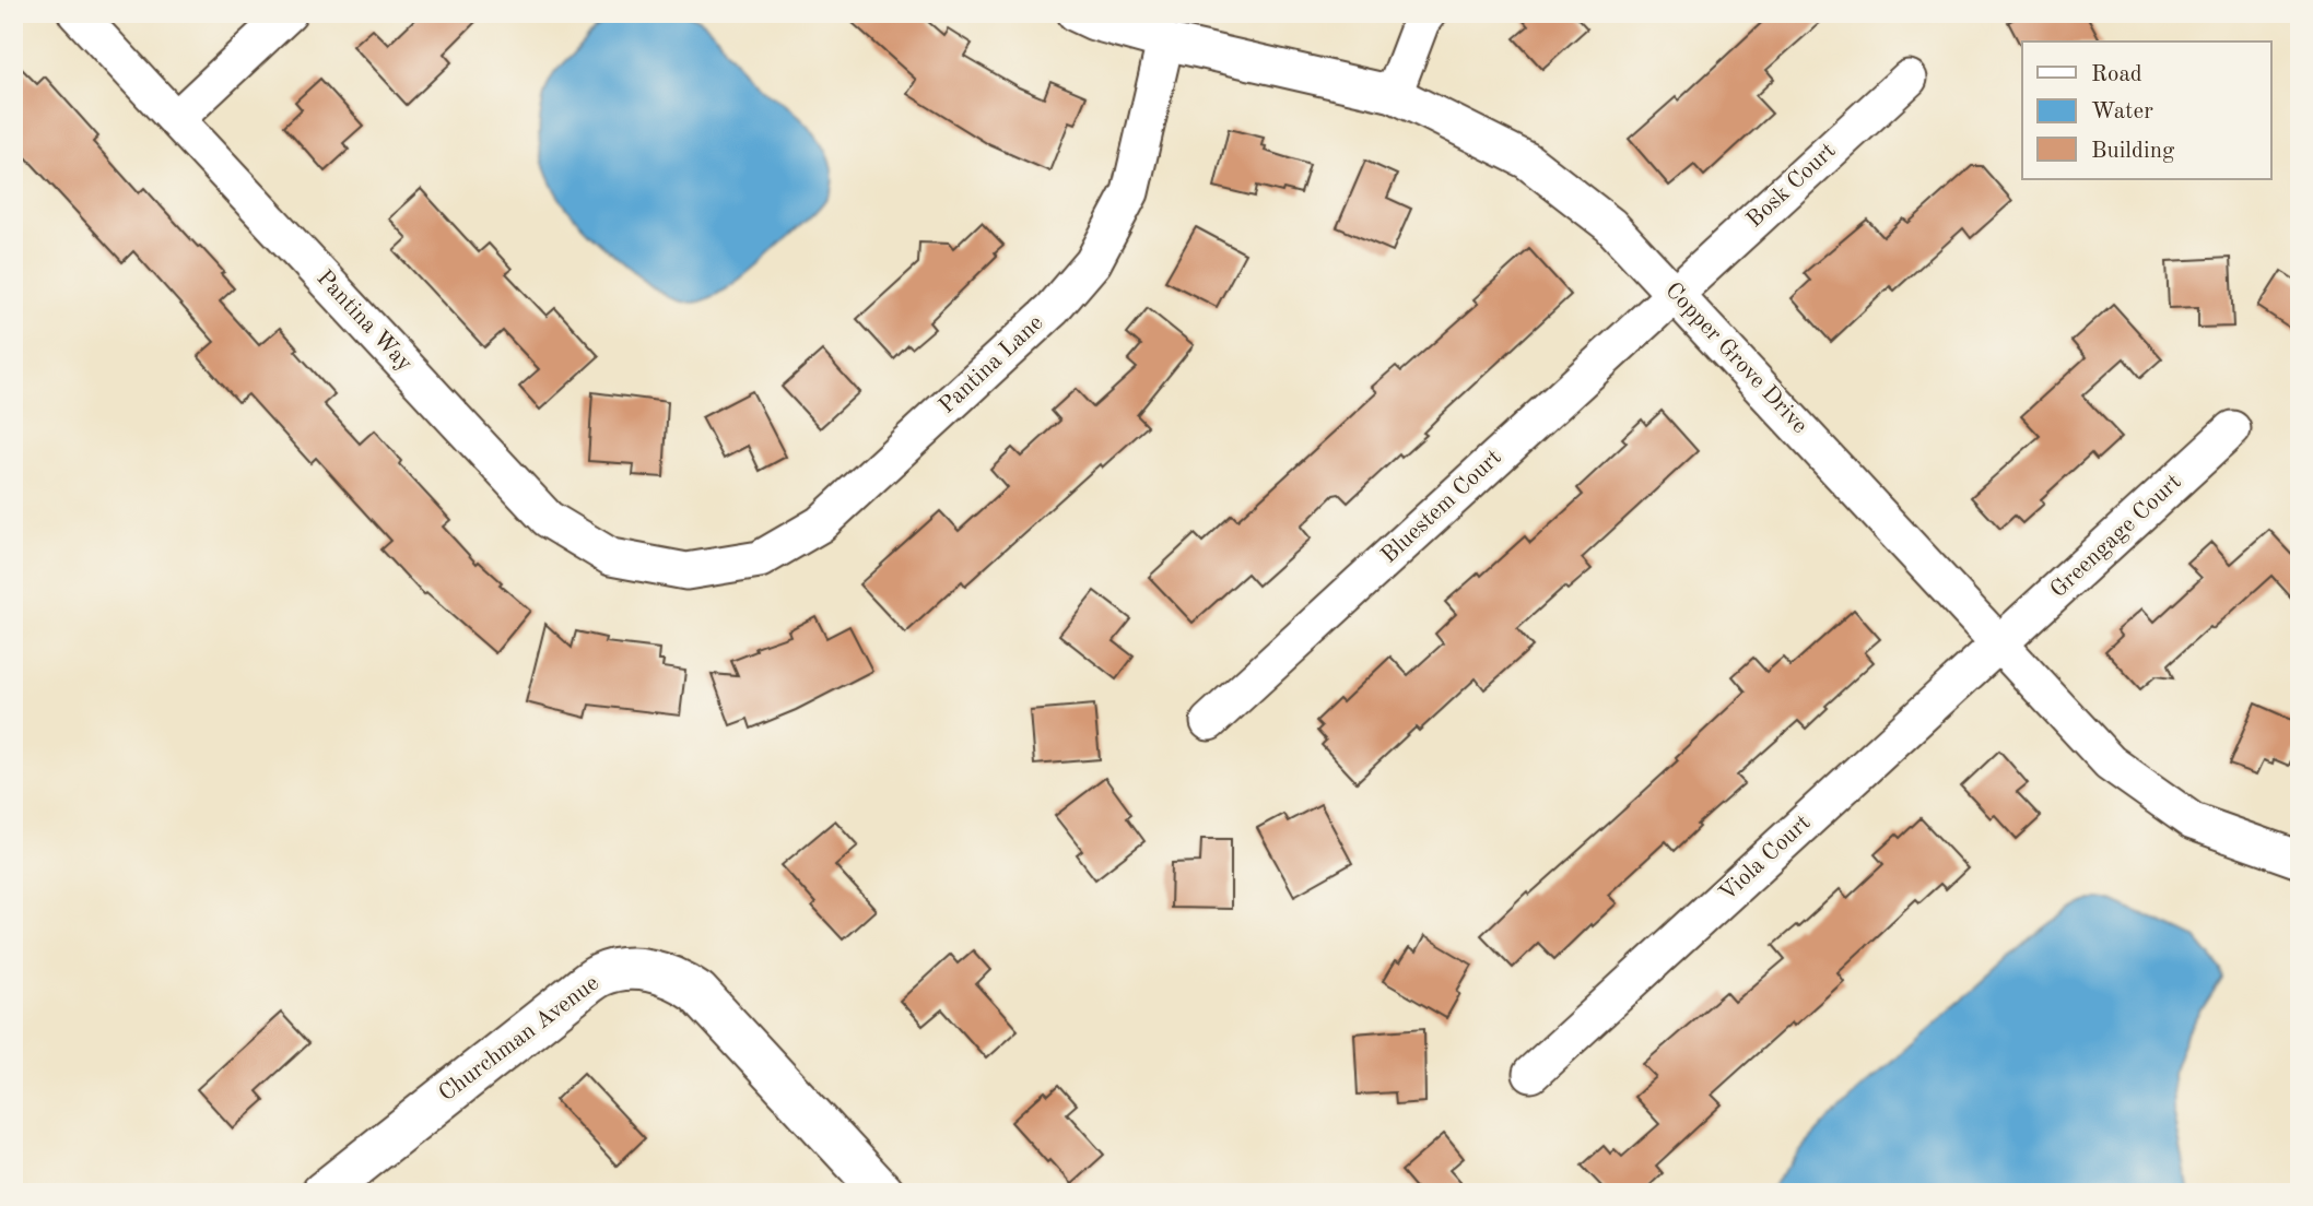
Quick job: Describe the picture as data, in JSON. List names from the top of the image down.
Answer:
{
  "streets": {
    "street": [
      "Bosk Court",
      "Pantina Way",
      "Copper Grove Drive",
      "Pantina Lane",
      "Bluestem Court",
      "Greengage Court",
      "Viola Court",
      "Churchman Avenue"
    ]
  },
  "crossings": [
    ["Bosk Court", "Copper Grove Drive"],
    ["Bosk Court", "Bluestem Court"],
    ["Pantina Way", "Pantina Lane"],
    ["Copper Grove Drive", "Pantina Lane"],
    ["Copper Grove Drive", "Bluestem Court"],
    ["Copper Grove Drive", "Greengage Court"],
    ["Copper Grove Drive", "Viola Court"],
    ["Greengage Court", "Viola Court"]
  ],
  "legend": ["Road", "Water", "Building"]
}
